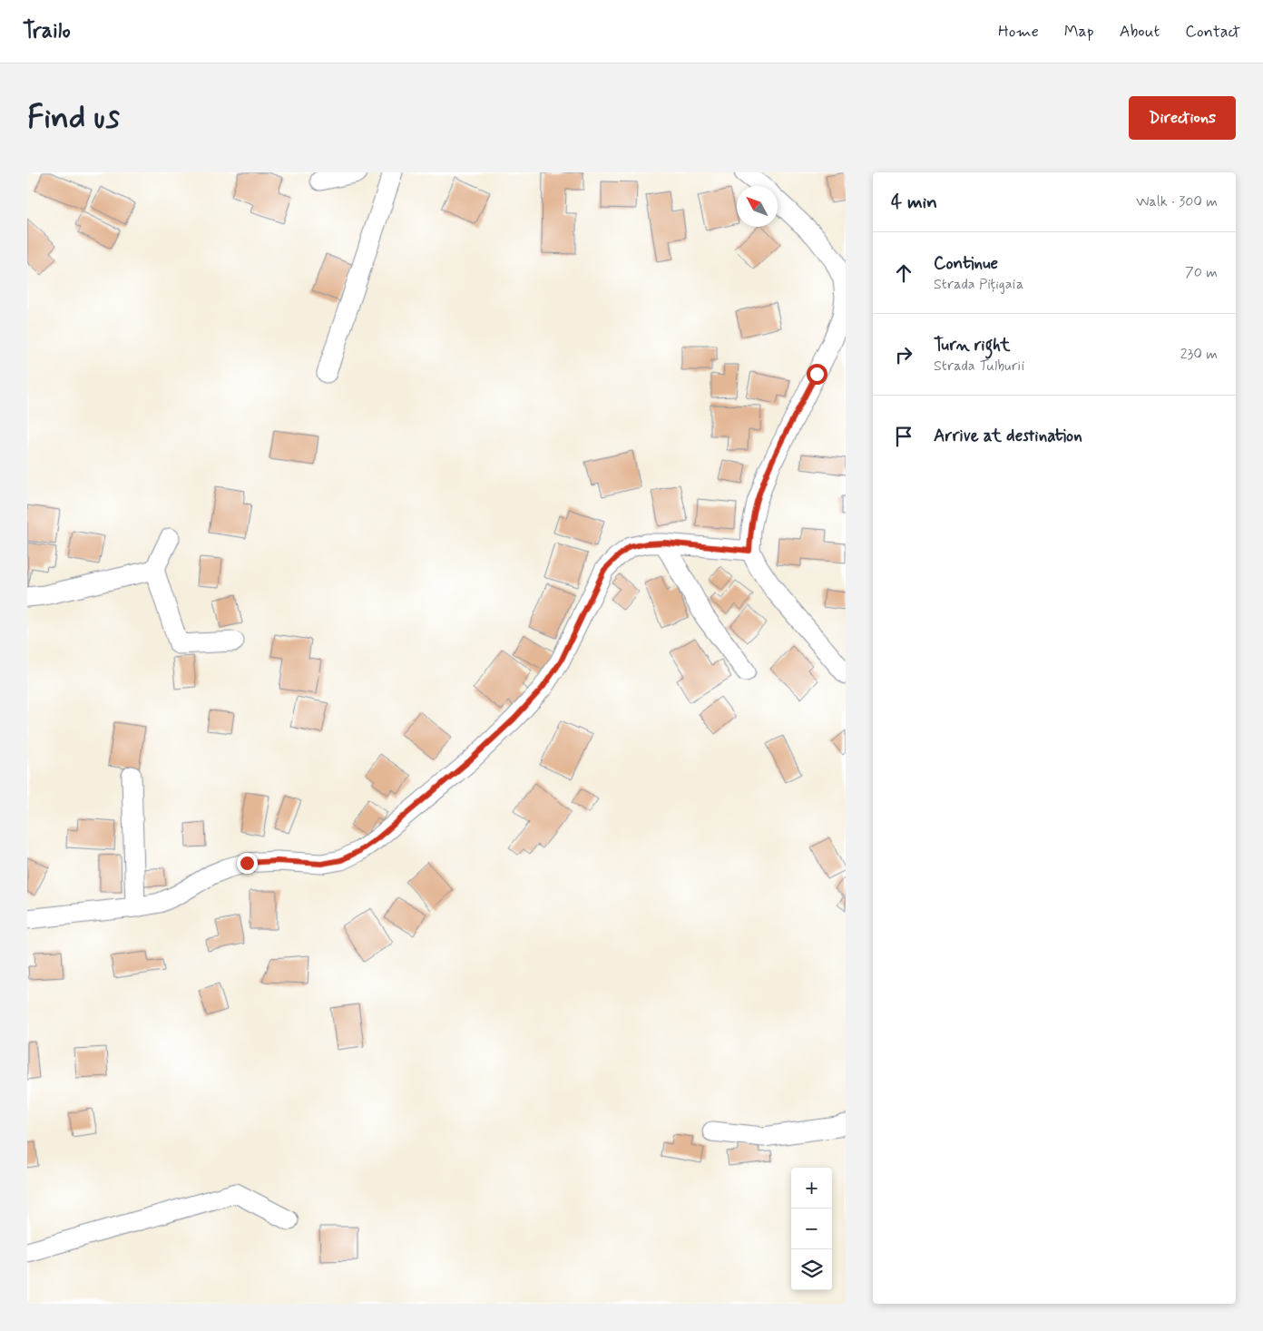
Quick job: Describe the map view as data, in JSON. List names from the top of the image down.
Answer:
{
  "north": "top left",
  "page": {
    "header": "Trailo",
    "nav": [
      "Home",
      "Map",
      "About",
      "Contact"
    ],
    "buttons": "Directions",
    "title": "Find us",
    "heading": ["4 min", "Walk · 300 m"],
    "list": [
      ["Continue", "Strada Pițigaia", "70 m"],
      ["Turn right", "Strada Tulburii", "230 m"],
      "Arrive at destination"
    ],
    "map_buttons": ["+", "−"]
  }
}
